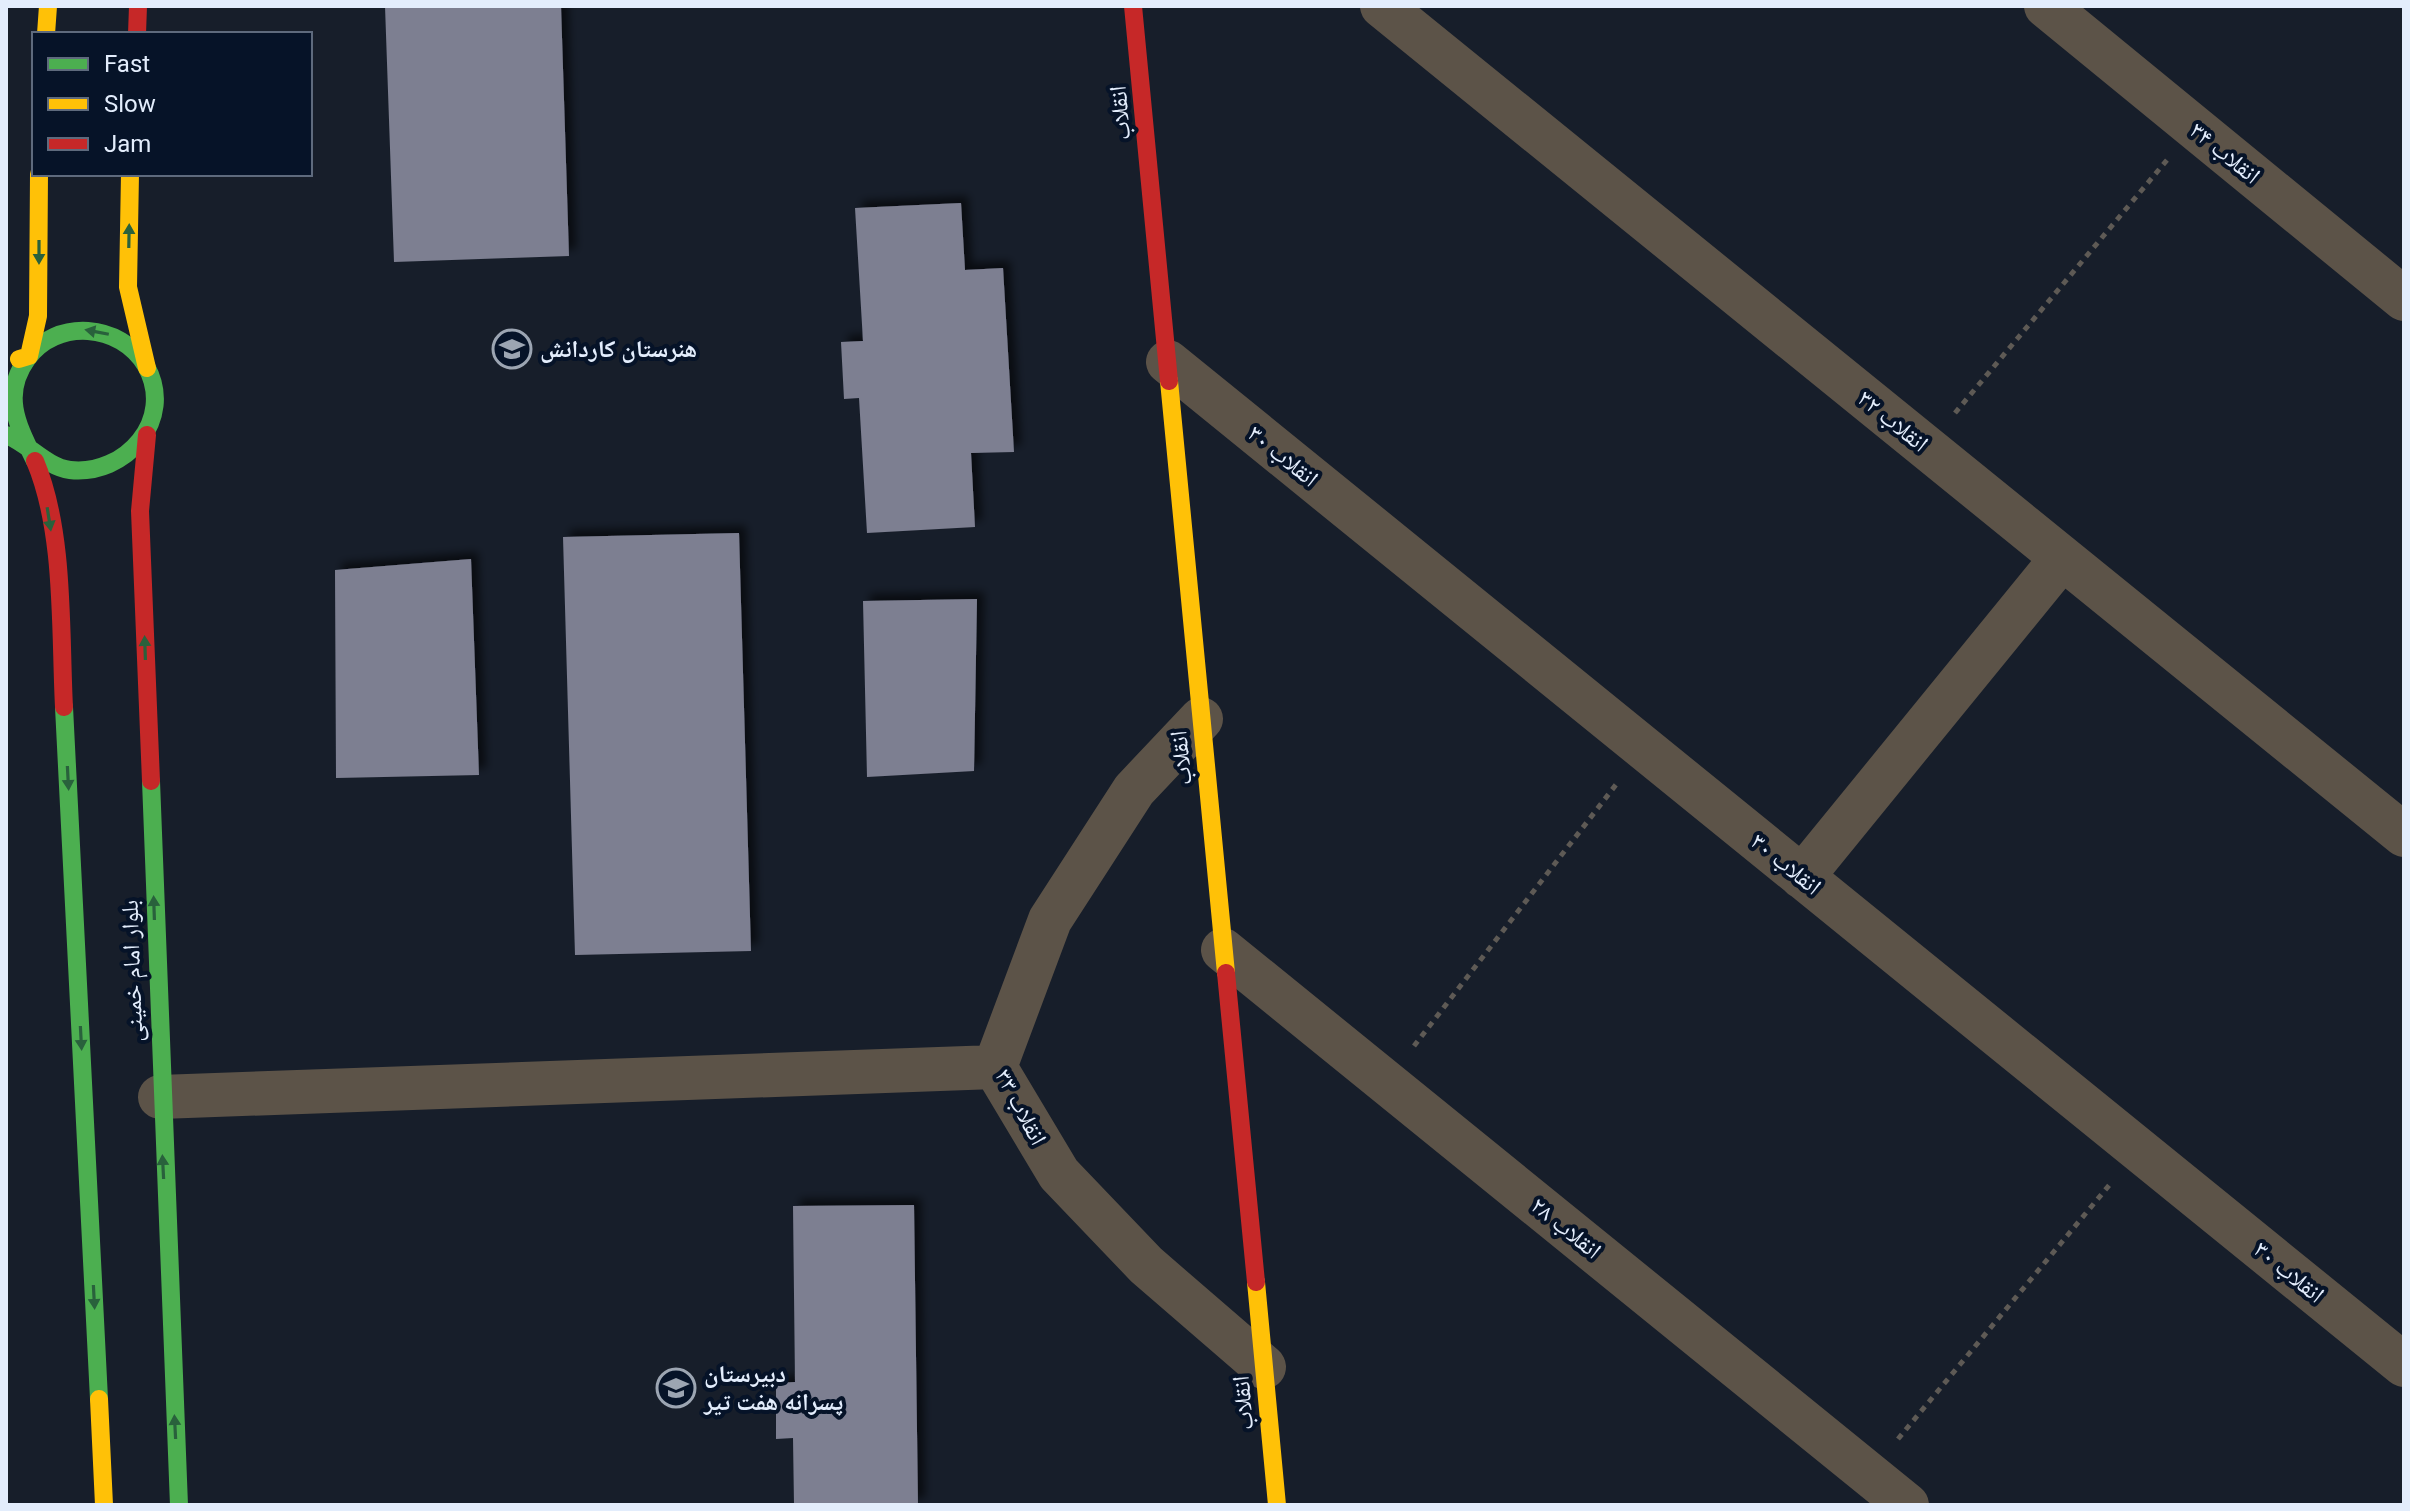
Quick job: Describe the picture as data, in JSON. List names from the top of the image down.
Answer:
{
  "streets": {
    "main road": ["انقلاب", "بلوار امام خمینی"],
    "street": [
      "انقلاب ۳۴",
      "انقلاب ۳۲",
      "انقلاب ۳۰",
      "انقلاب ۳۳",
      "انقلاب ۲۸"
    ]
  },
  "crossings": [
    ["انقلاب", "انقلاب ۳۰"],
    ["انقلاب", "انقلاب ۳۳"],
    ["انقلاب", "انقلاب ۲۸"]
  ],
  "places": {
    "school or university": ["هنرستان کاردانش", "دبیرستان پسرانه هفت تیر"]
  },
  "legend": ["Fast", "Slow", "Jam"]
}
